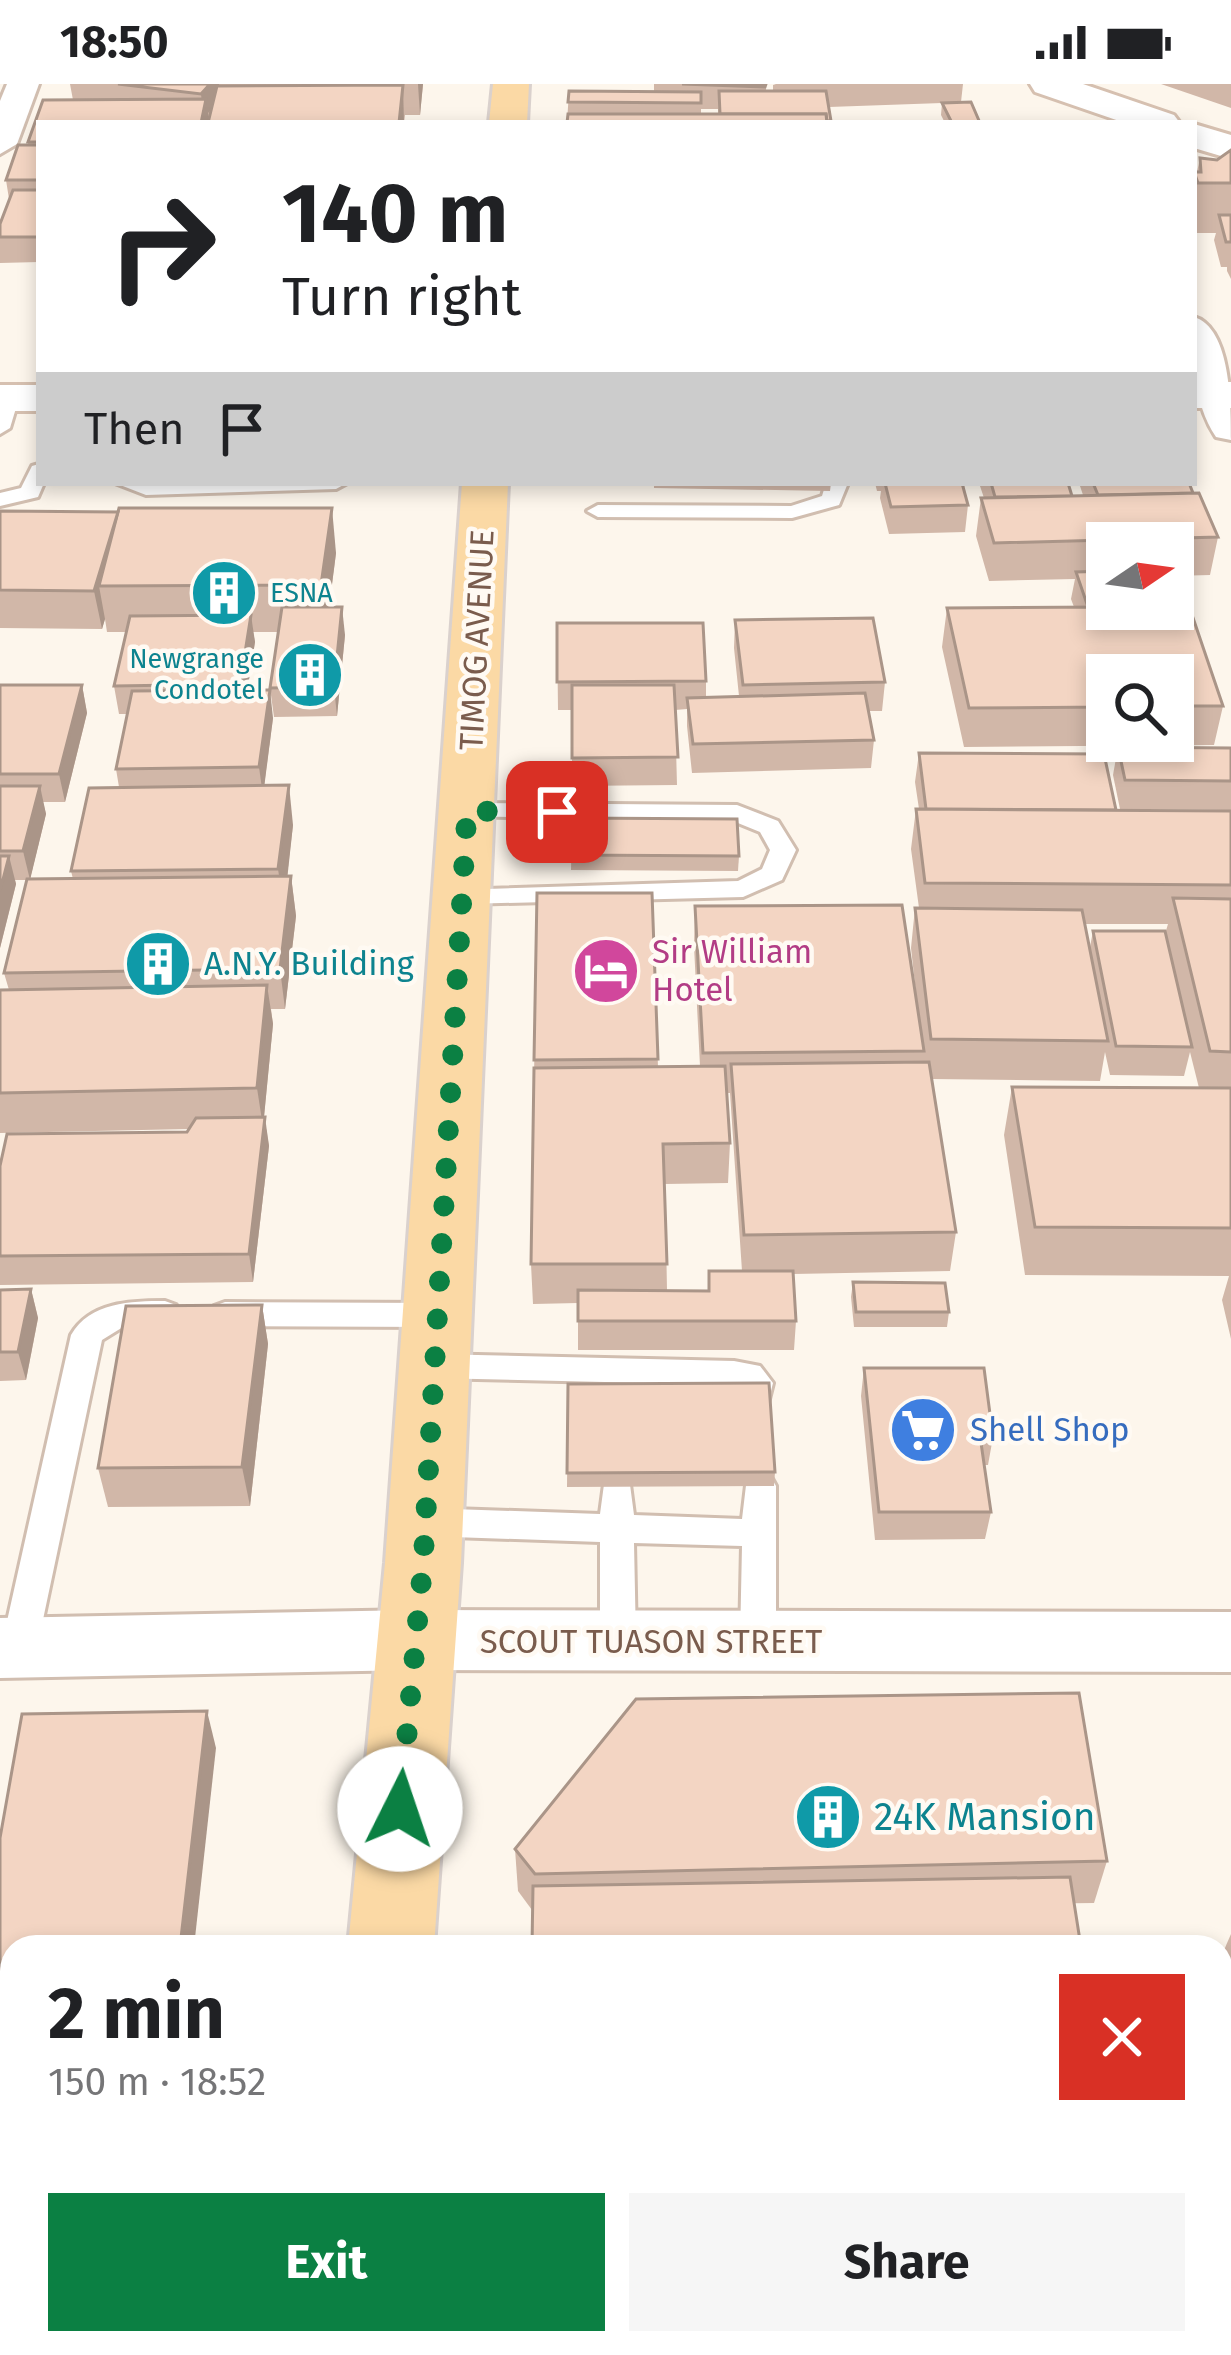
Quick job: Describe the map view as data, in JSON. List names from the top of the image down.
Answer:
{
  "streets": {
    "main road": ["TIMOG AVENUE"],
    "street": ["SCOUT TUASON STREET"]
  },
  "crossings": [
    ["TIMOG AVENUE", "SCOUT TUASON STREET"]
  ],
  "places": {
    "building": [
      "ESNA",
      "Newgrange Condotel",
      "A.N.Y. Building",
      "24K Mansion"
    ],
    "hotel": ["Sir William Hotel"],
    "supermarket": ["Shell Shop"]
  },
  "north": "right",
  "page": {
    "status": "18:50",
    "turn": ["140 m", "Turn right"],
    "then": "Then",
    "heading": ["2 min", "150 m · 18:52"],
    "buttons": ["Exit", "Share"]
  }
}
